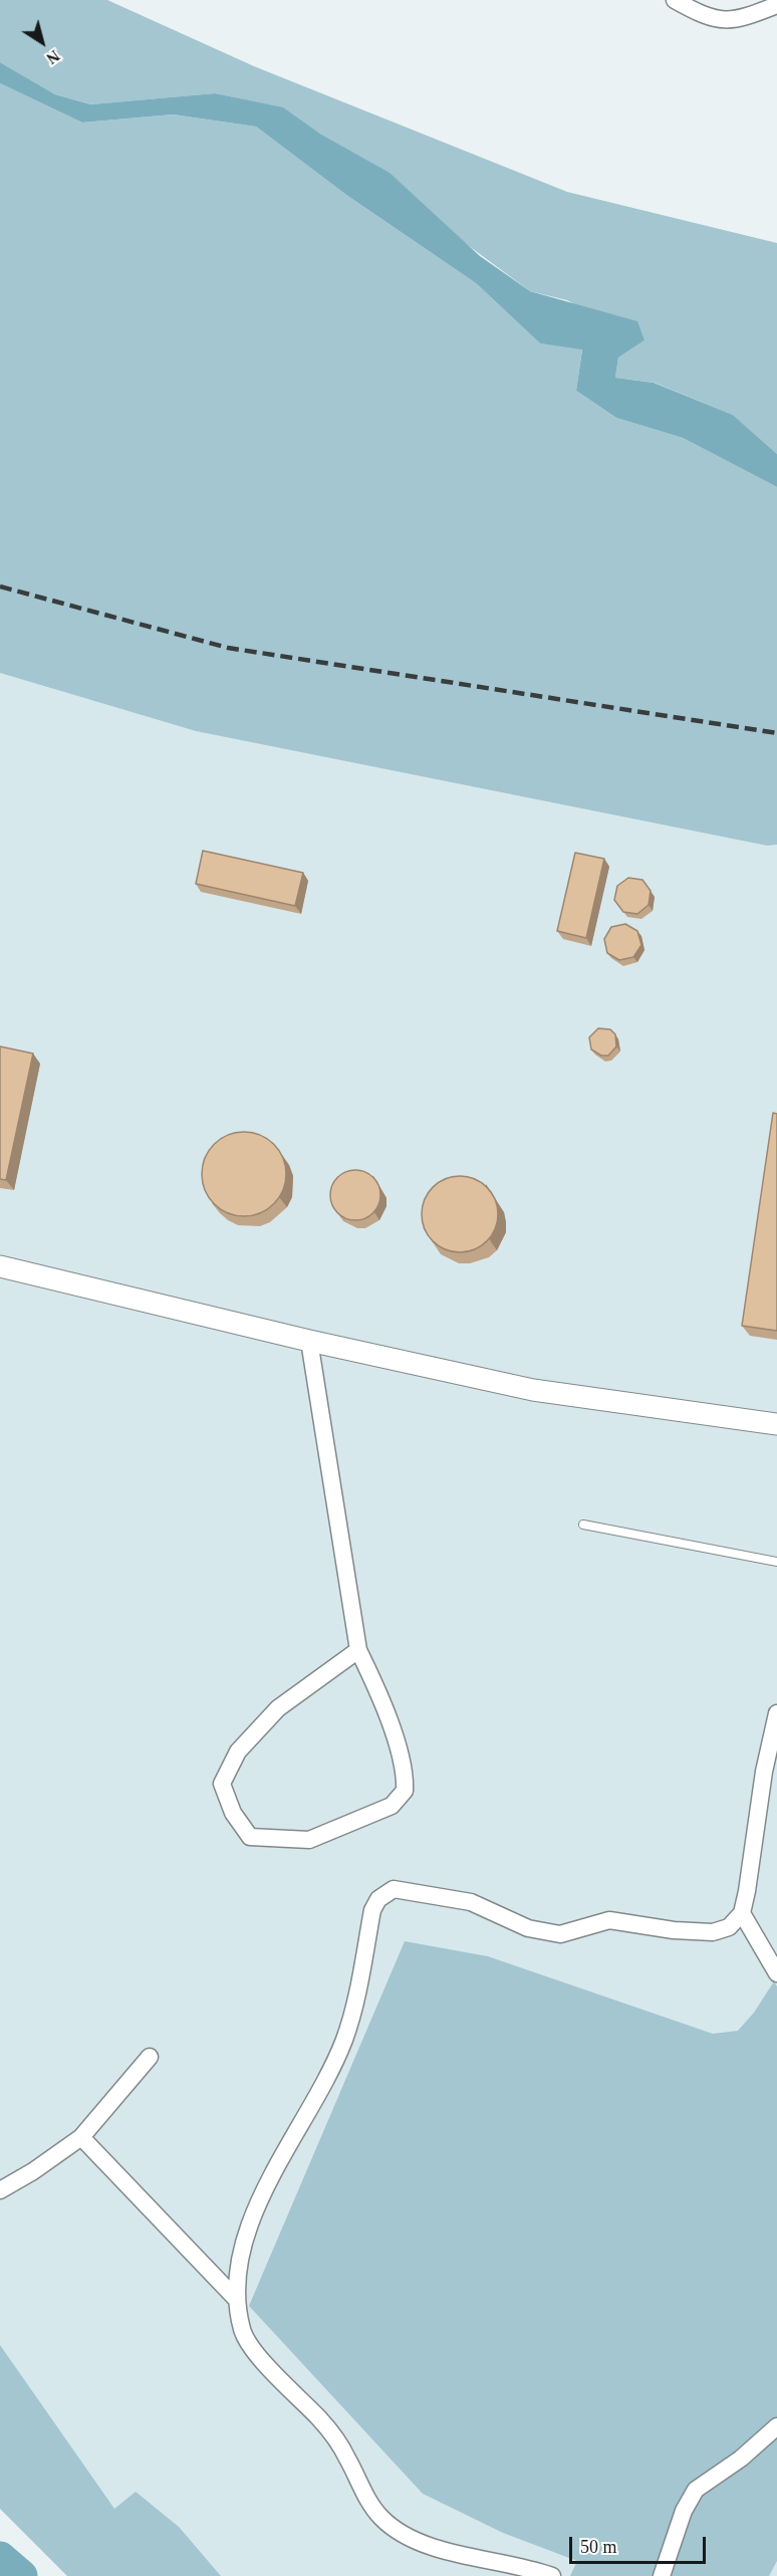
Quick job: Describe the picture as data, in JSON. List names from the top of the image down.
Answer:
{
  "scale_bar": "50 m",
  "north": "bottom right"
}
